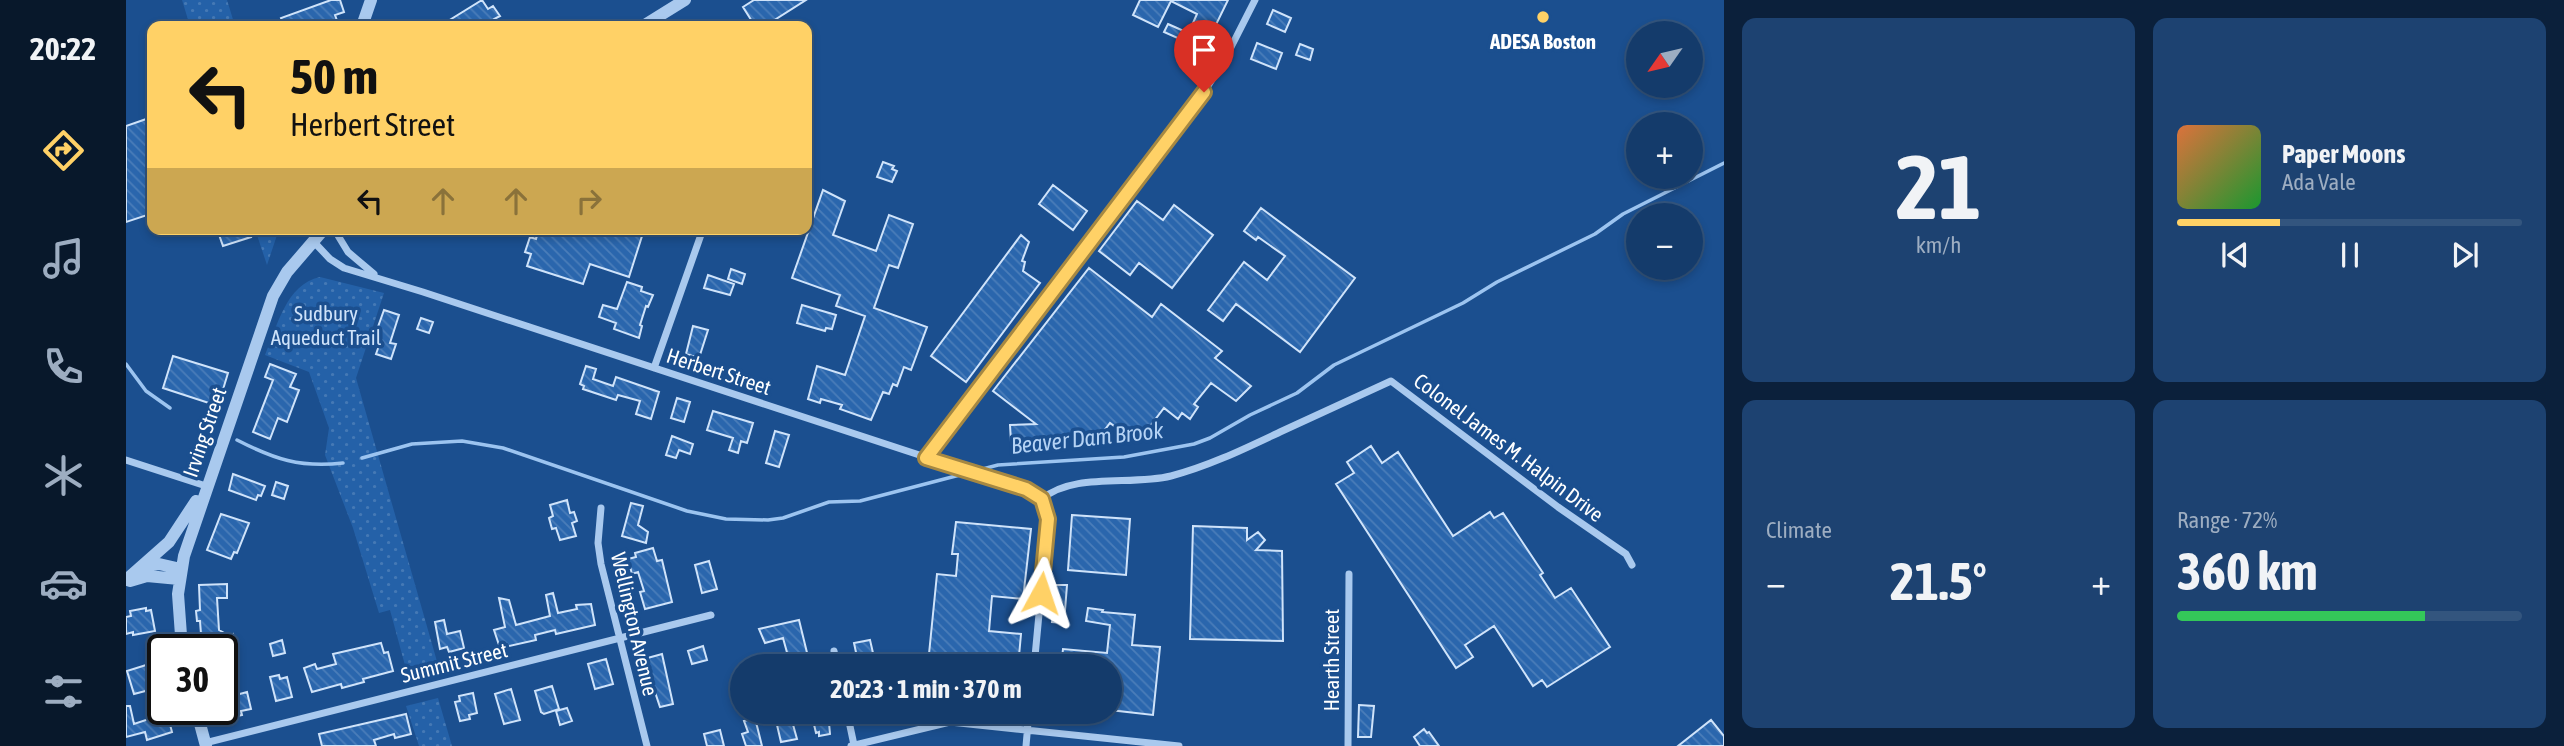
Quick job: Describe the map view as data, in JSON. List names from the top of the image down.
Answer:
{
  "streets": {
    "street": [
      "Herbert Street",
      "Irving Street",
      "Colonel James M. Halpin Drive",
      "Wellington Avenue",
      "Hearth Street",
      "Summit Street"
    ]
  },
  "crossings": [
    ["Herbert Street", "Irving Street"],
    ["Herbert Street", "Colonel James M. Halpin Drive"],
    ["Wellington Avenue", "Summit Street"]
  ],
  "water": ["Beaver Dam Brook"],
  "parks": ["Sudbury Aqueduct Trail"],
  "places": ["ADESA Boston"],
  "north": "bottom left",
  "page": {
    "tabs": "20:22",
    "tile": [
      ["21", "km/h"],
      "Climate",
      ["Range · 72%", "360 km"]
    ],
    "map_buttons": ["+", "−"],
    "turn": ["50 m", "Herbert Street"],
    "song": ["Paper Moons", "Ada Vale"],
    "heat": ["−", "21.5°", "+"],
    "limit": "30",
    "trip": "20:23 · 1 min · 370 m"
  }
}
